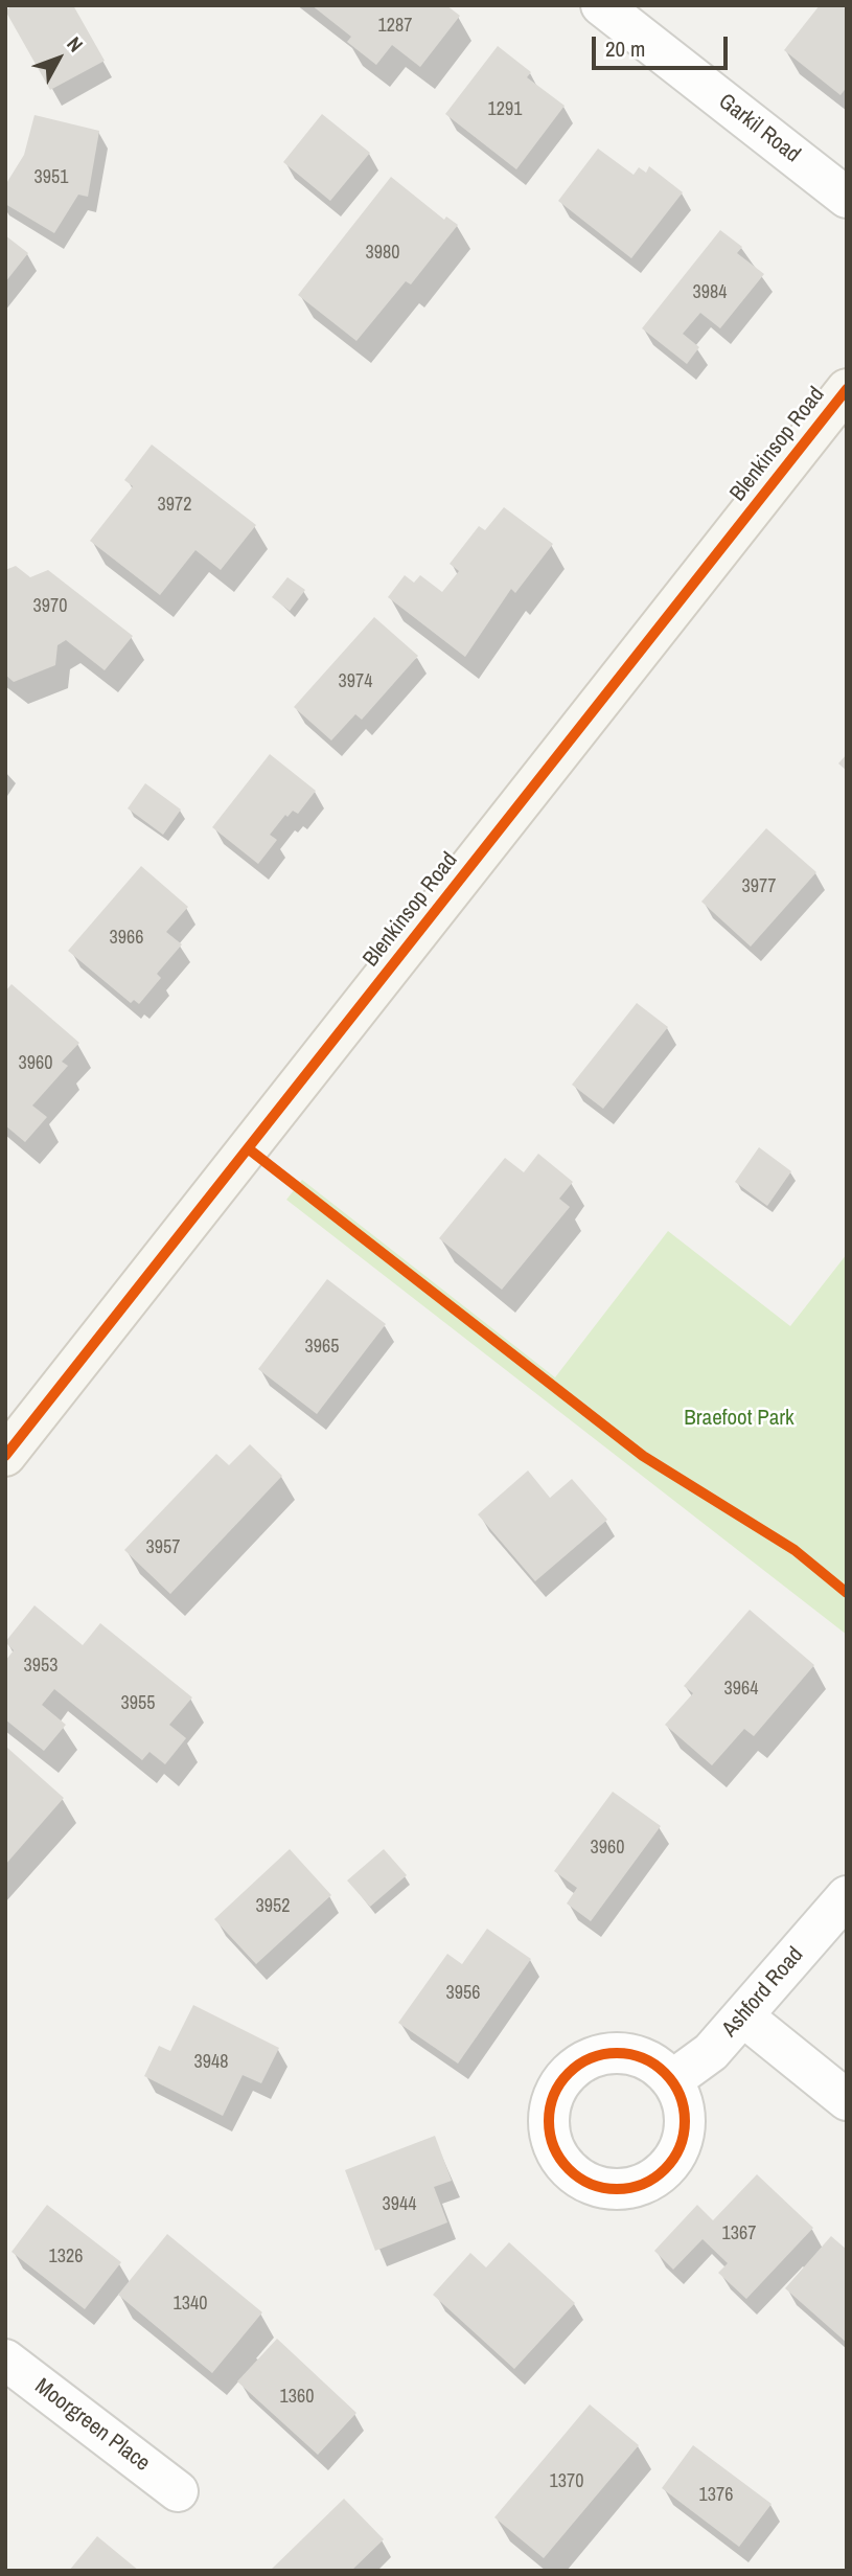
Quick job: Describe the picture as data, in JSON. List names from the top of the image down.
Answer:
{
  "streets": {
    "street": [
      "Garkil Road",
      "Blenkinsop Road",
      "Ashford Road",
      "Moorgreen Place"
    ]
  },
  "parks": ["Braefoot Park"],
  "house_numbers": [
    "1287",
    "1291",
    "3951",
    "3980",
    "3984",
    "3972",
    "3970",
    "3974",
    "3977",
    "3966",
    "3960",
    "3965",
    "3957",
    "3953",
    "3964",
    "3955",
    "3960",
    "3952",
    "3956",
    "3948",
    "3944",
    "1367",
    "1326",
    "1340",
    "1360",
    "1370",
    "1376"
  ],
  "scale_bar": "20 m",
  "north": "top right"
}
